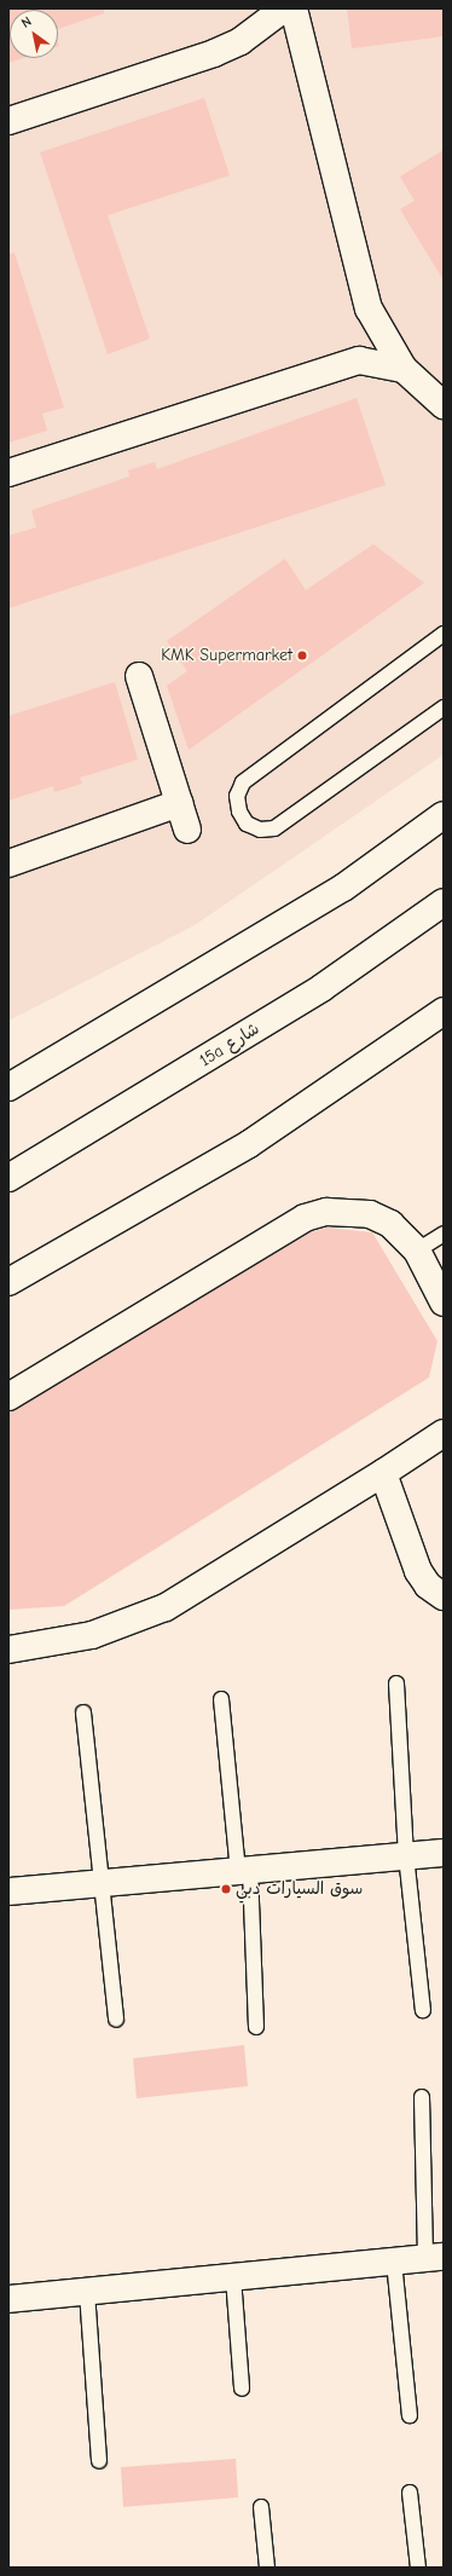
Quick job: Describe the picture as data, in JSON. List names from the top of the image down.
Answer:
{
  "streets": {
    "street": ["15a شارع"]
  },
  "places": ["KMK Supermarket", "سوق السيارات دبي"],
  "north": "top left"
}
